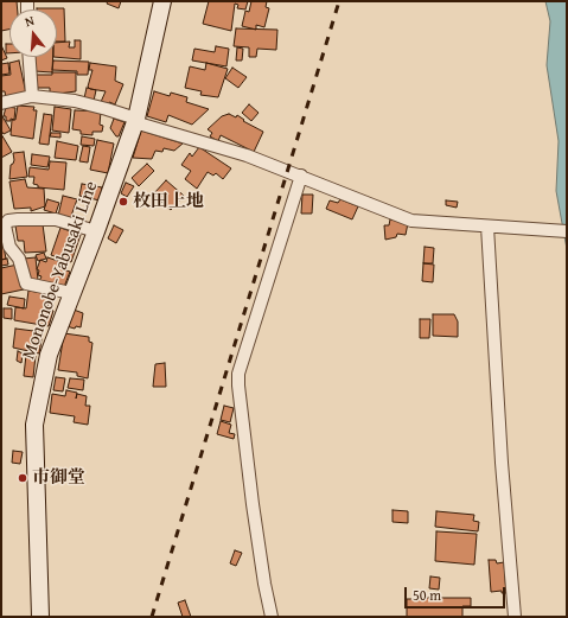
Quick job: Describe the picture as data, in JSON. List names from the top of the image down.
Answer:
{
  "streets": {
    "main road": ["Mononobe-Yabusaki Line"]
  },
  "places": ["枚田上地", "市御堂"],
  "scale_bar": "50 m",
  "north": "top"
}
